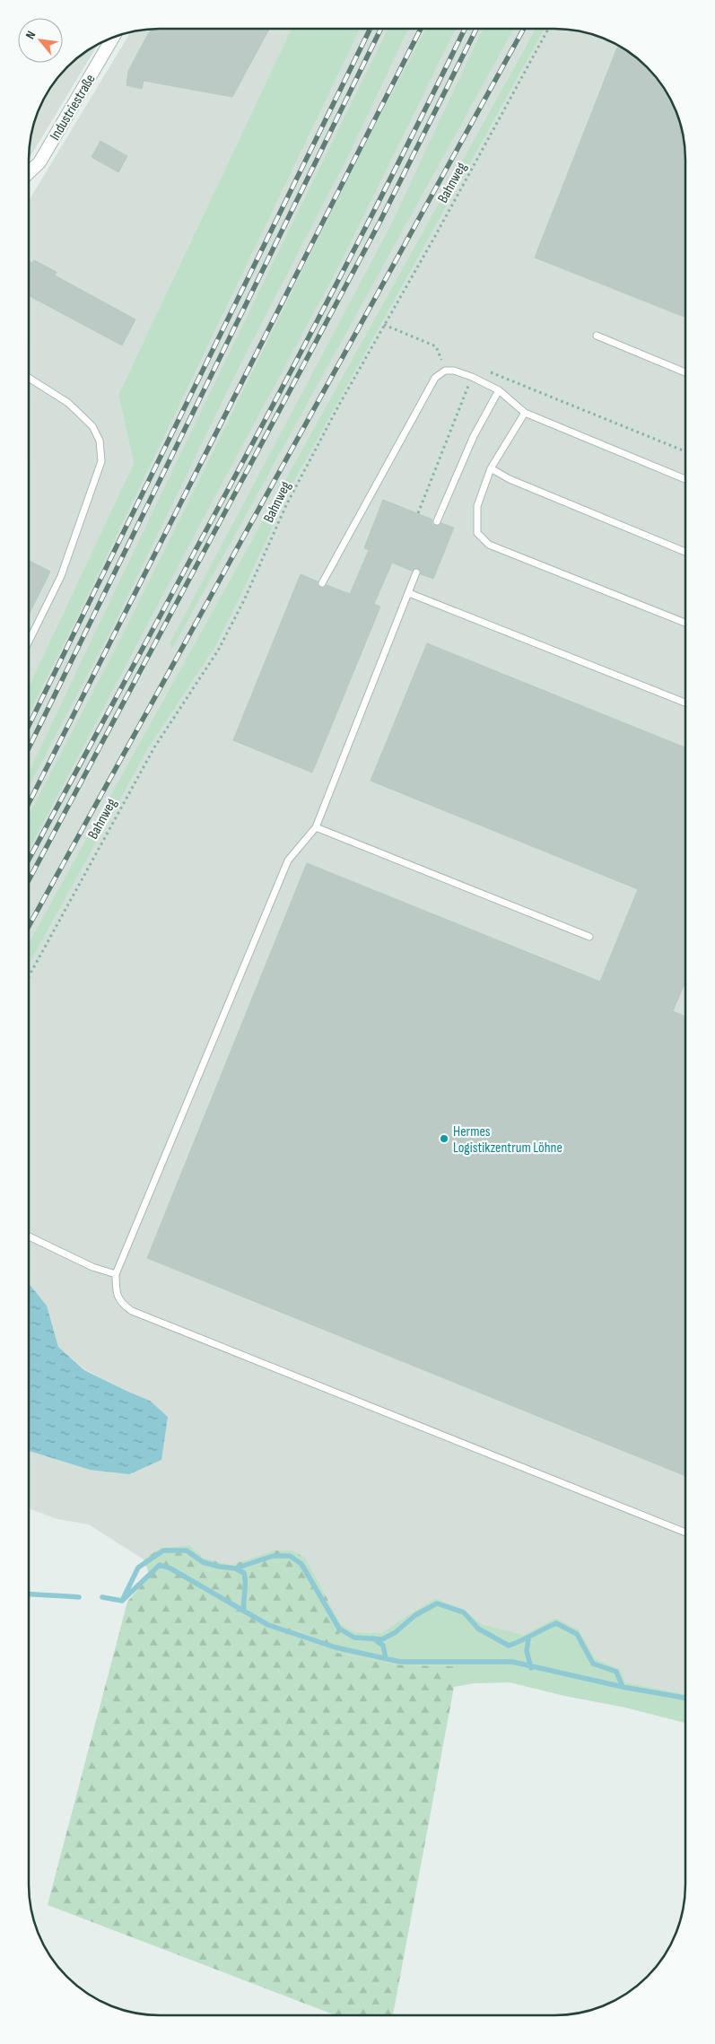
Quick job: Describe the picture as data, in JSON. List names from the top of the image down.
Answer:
{
  "streets": {
    "street": ["Industriestraße"],
    "path": ["Bahnweg"]
  },
  "places": ["Hermes Logistikzentrum Löhne"],
  "north": "top left"
}
